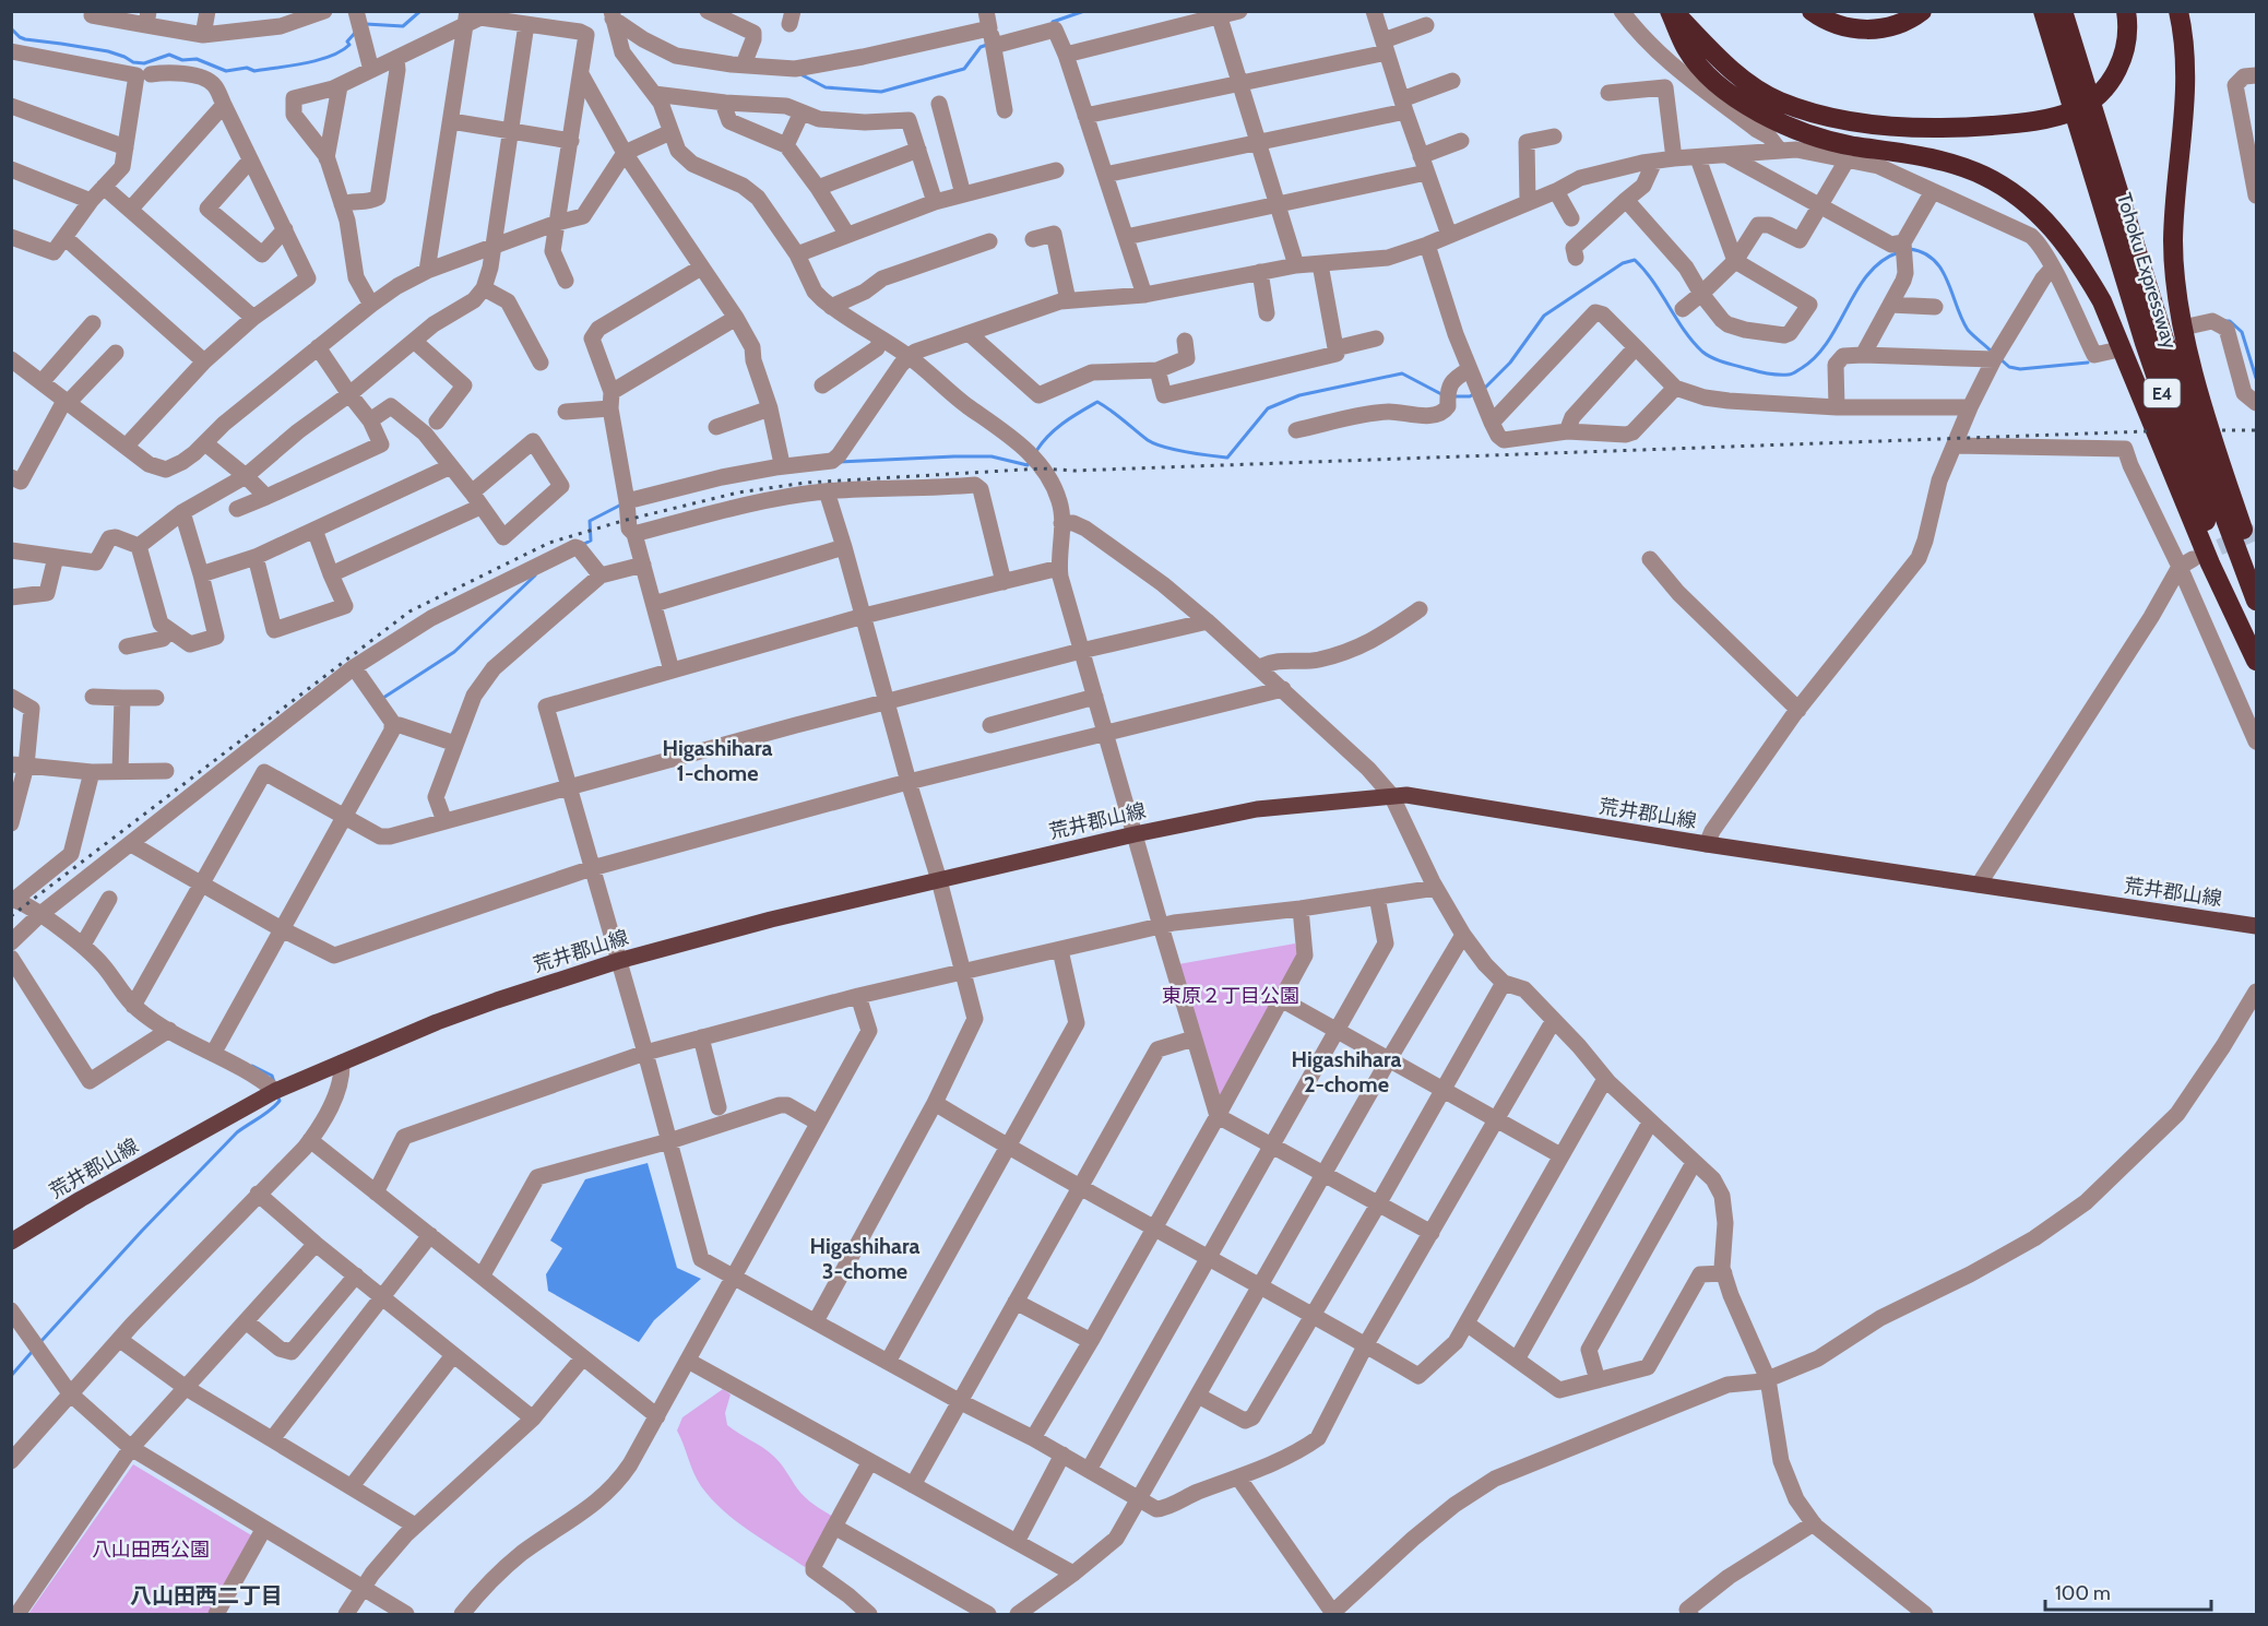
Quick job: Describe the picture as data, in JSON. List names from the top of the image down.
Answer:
{
  "streets": {
    "highway": ["Tohoku Expressway", "E4"],
    "main road": ["荒井郡山線"]
  },
  "districts": [
    "Higashihara 1-chome",
    "Higashihara 2-chome",
    "Higashihara 3-chome",
    "八山田西二丁目"
  ],
  "parks": ["東原２丁目公園", "八山田西公園"],
  "scale_bar": "100 m"
}
